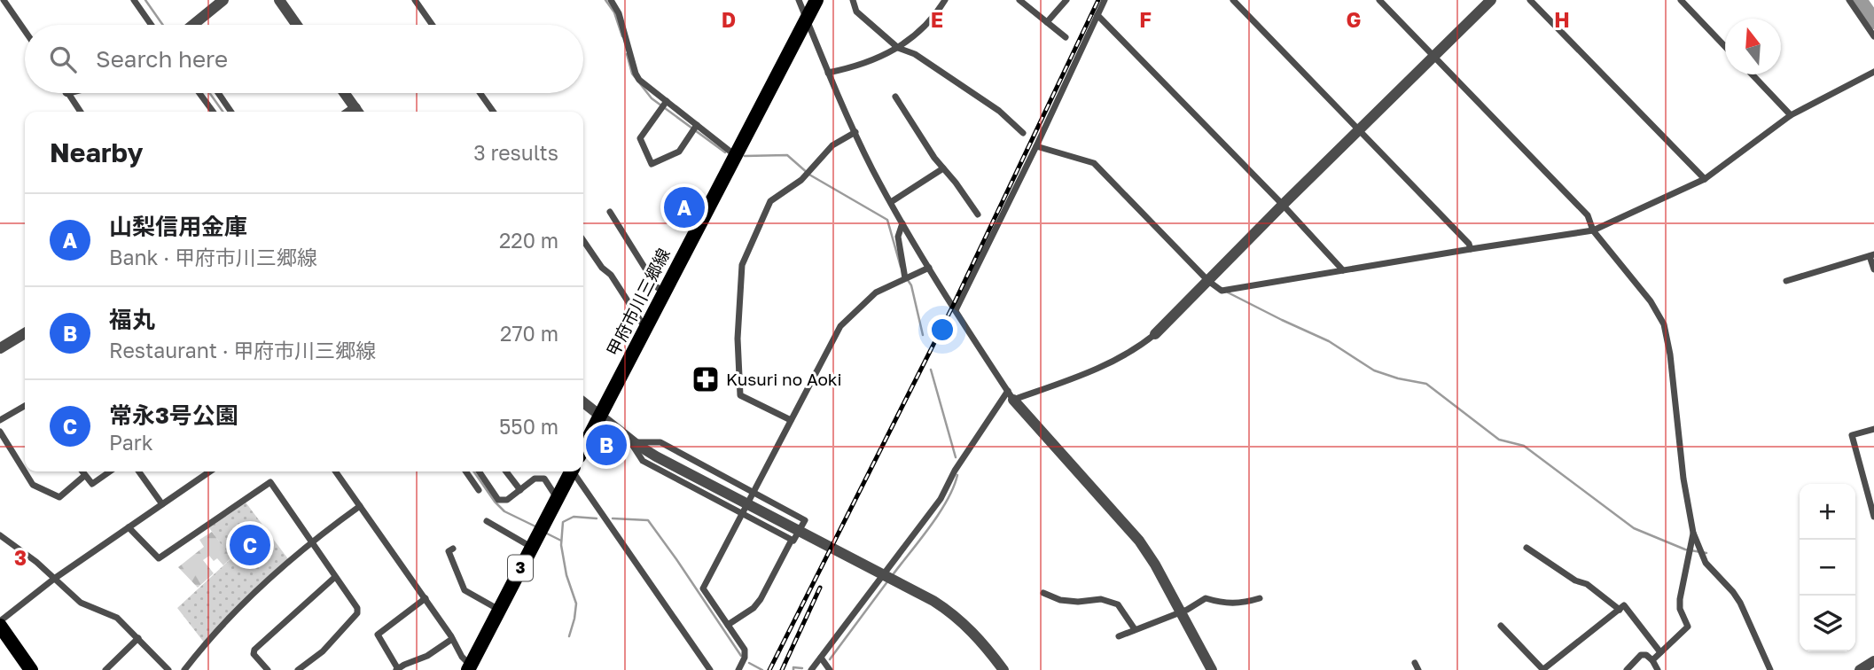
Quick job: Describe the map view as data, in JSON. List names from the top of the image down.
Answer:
{
  "streets": {
    "main road": ["甲府市川三郷線", "3"]
  },
  "places": {
    "pharmacy": ["Kusuri no Aoki"]
  },
  "north": "top",
  "page": {
    "search": "Search here",
    "heading": ["Nearby", "3 results"],
    "pins": ["A", "B", "C"],
    "list": [
      {
        "mark": "A",
        "name": "山梨信用金庫",
        "note": "Bank · 甲府市川三郷線",
        "value": "220 m"
      },
      {
        "mark": "B",
        "name": "福丸",
        "note": "Restaurant · 甲府市川三郷線",
        "value": "270 m"
      },
      {
        "mark": "C",
        "name": "常永3号公園",
        "note": "Park",
        "value": "550 m"
      }
    ],
    "map_buttons": ["+", "−"]
  },
  "grid": {
    "columns": [
      "D",
      "E",
      "F",
      "G",
      "H"
    ],
    "rows": ["3"]
  }
}
